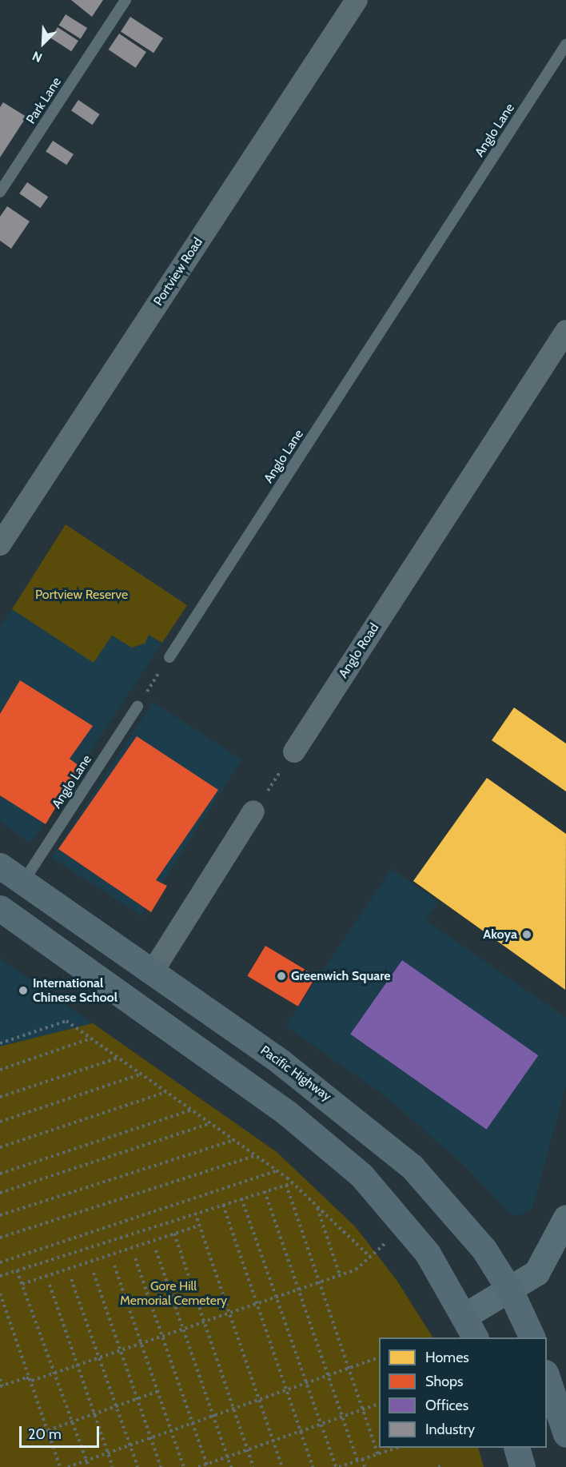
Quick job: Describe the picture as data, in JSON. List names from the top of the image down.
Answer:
{
  "streets": {
    "main road": ["Pacific Highway"],
    "street": ["Portview Road", "Anglo Road"],
    "lane": ["Park Lane", "Anglo Lane"]
  },
  "crossings": [
    ["Anglo Lane", "Pacific Highway"]
  ],
  "parks": ["Portview Reserve", "Gore Hill Memorial Cemetery"],
  "places": ["Akoya", "Greenwich Square", "International Chinese School"],
  "legend": [
    "Homes",
    "Shops",
    "Offices",
    "Industry"
  ],
  "scale_bar": "20 m",
  "north": "bottom left"
}
